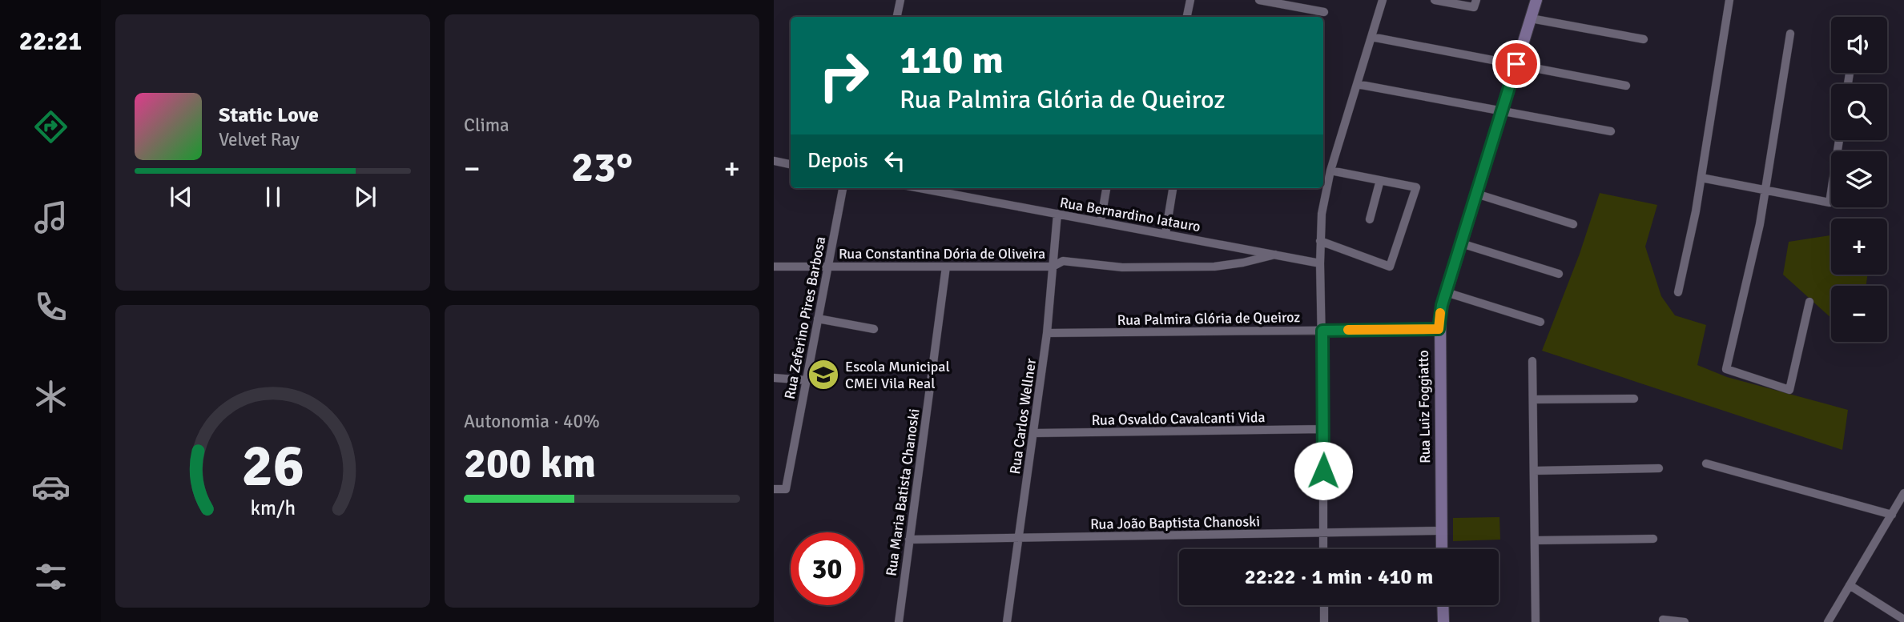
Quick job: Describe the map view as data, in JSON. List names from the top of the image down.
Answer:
{
  "streets": {
    "street": [
      "Rua Bernardino Iatauro",
      "Rua Constantina Dória de Oliveira",
      "Rua Zeferino Pires Barbosa",
      "Rua Palmira Glória de Queiroz",
      "Rua Luiz Foggiatto",
      "Rua Carlos Wellner",
      "Rua Osvaldo Cavalcanti Vida",
      "Rua Maria Batista Chanoski",
      "Rua João Baptista Chanoski"
    ]
  },
  "crossings": [
    ["Rua Bernardino Iatauro", "Rua Constantina Dória de Oliveira"],
    ["Rua Bernardino Iatauro", "Rua Carlos Wellner"],
    ["Rua Constantina Dória de Oliveira", "Rua Zeferino Pires Barbosa"],
    ["Rua Constantina Dória de Oliveira", "Rua Carlos Wellner"],
    ["Rua Constantina Dória de Oliveira", "Rua Maria Batista Chanoski"],
    ["Rua Palmira Glória de Queiroz", "Rua Luiz Foggiatto"],
    ["Rua Palmira Glória de Queiroz", "Rua Carlos Wellner"],
    ["Rua Luiz Foggiatto", "Rua João Baptista Chanoski"],
    ["Rua Carlos Wellner", "Rua Osvaldo Cavalcanti Vida"],
    ["Rua Carlos Wellner", "Rua João Baptista Chanoski"],
    ["Rua Maria Batista Chanoski", "Rua João Baptista Chanoski"]
  ],
  "places": {
    "school or university": ["Escola Municipal CMEI Vila Real"]
  },
  "page": {
    "tabs": "22:21",
    "tile": [
      "Clima",
      ["Autonomia · 40%", "200 km"]
    ],
    "map_buttons": ["+", "−"],
    "turn": ["110 m", "Rua Palmira Glória de Queiroz"],
    "song": ["Static Love", "Velvet Ray"],
    "then": "Depois",
    "heat": ["−", "23°", "+"],
    "limit": "30",
    "trip": "22:22 · 1 min · 410 m",
    "gauge": ["26", "km/h"]
  }
}
